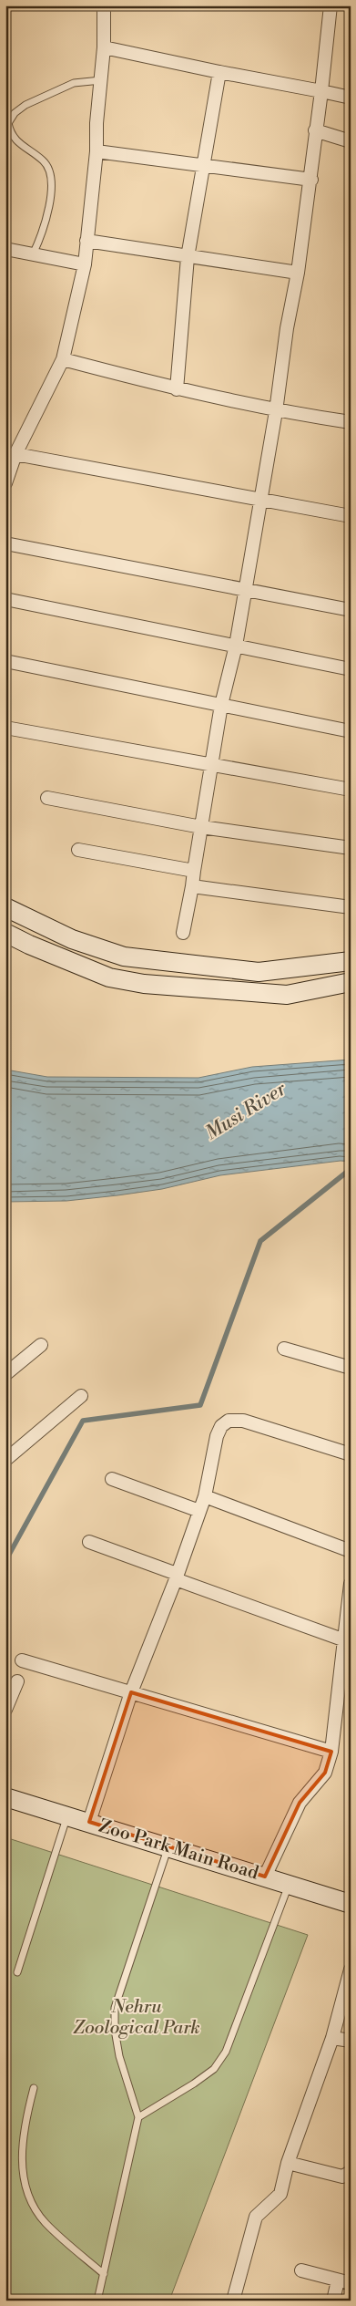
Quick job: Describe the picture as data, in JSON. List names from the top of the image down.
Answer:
{
  "streets": {
    "street": ["Zoo Park Main Road"]
  },
  "water": ["Musi River"],
  "parks": ["Nehru Zoological Park"]
}
